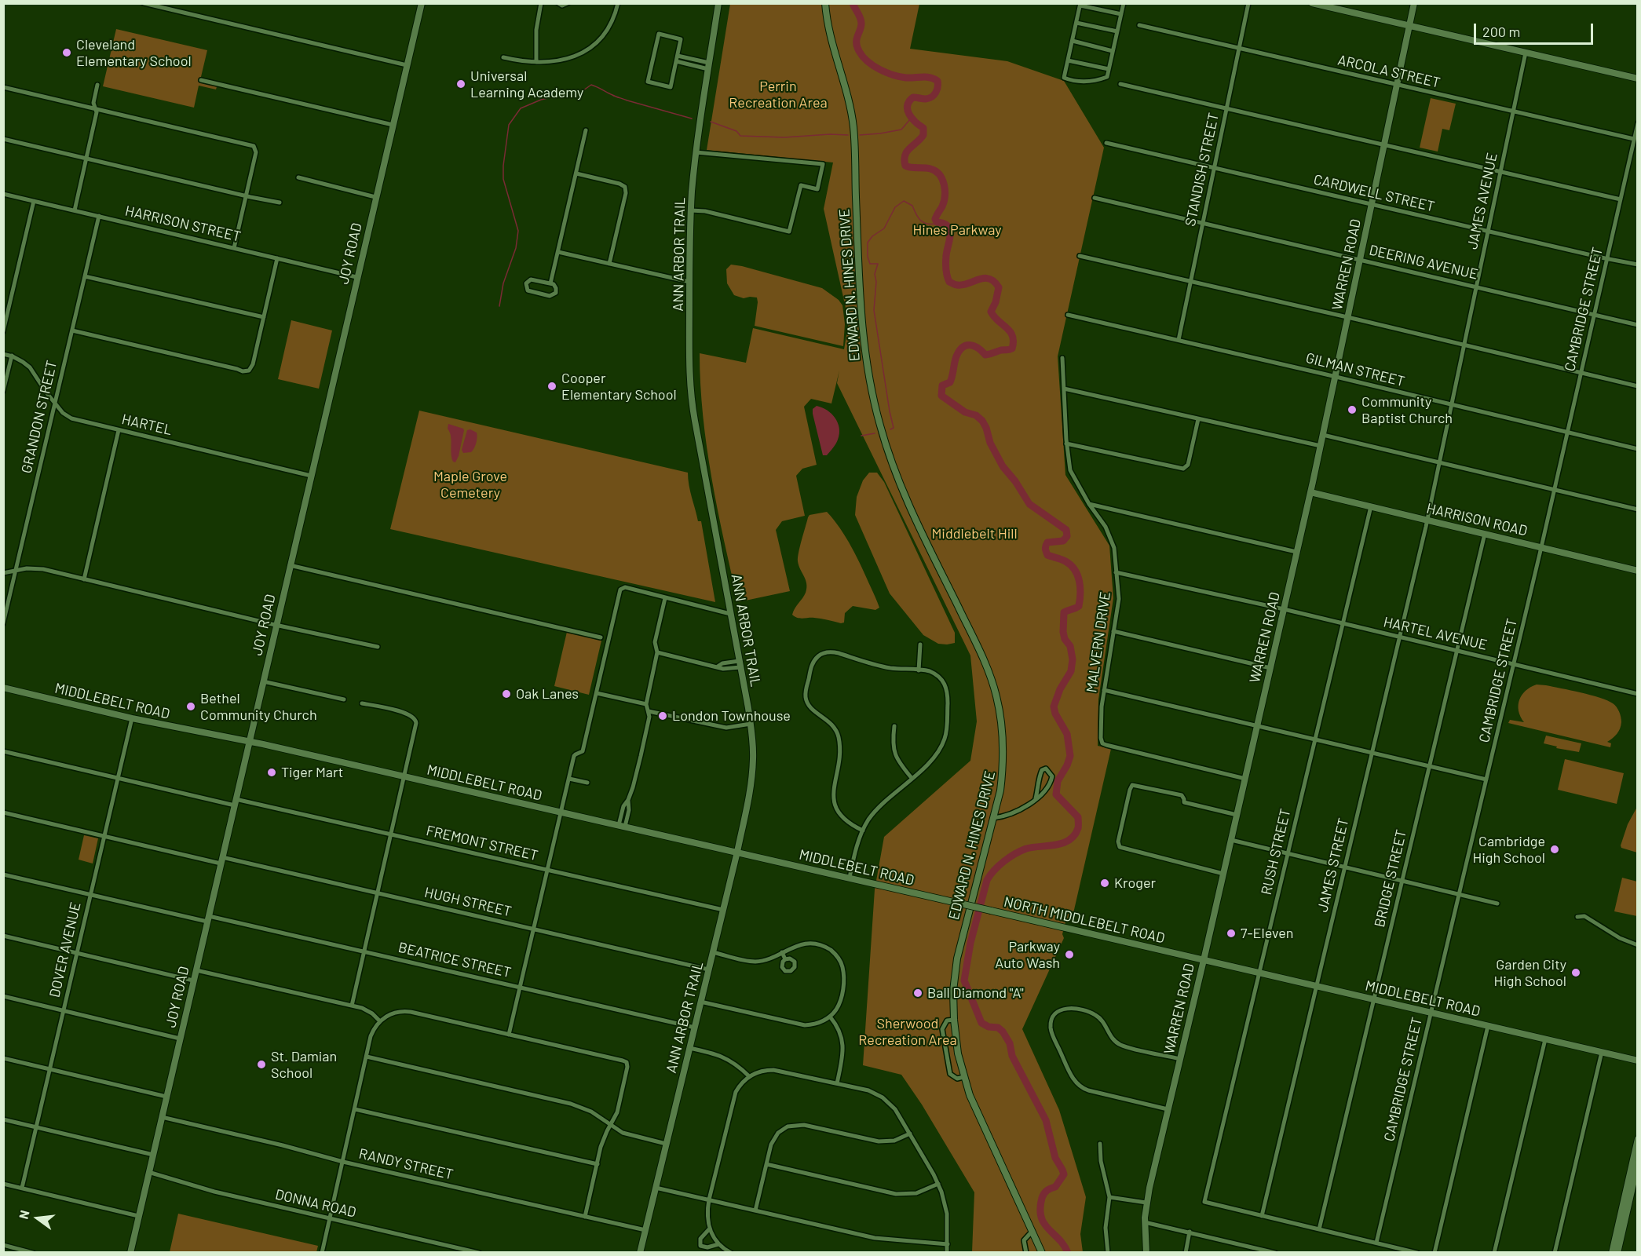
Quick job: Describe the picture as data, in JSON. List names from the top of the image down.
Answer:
{
  "streets": {
    "main road": [
      "JOY ROAD",
      "ANN ARBOR TRAIL",
      "WARREN ROAD",
      "EDWARD N. HINES DRIVE",
      "HARRISON ROAD",
      "MIDDLEBELT ROAD",
      "NORTH MIDDLEBELT ROAD"
    ],
    "street": [
      "ARCOLA STREET",
      "STANDISH STREET",
      "CARDWELL STREET",
      "JAMES AVENUE",
      "HARRISON STREET",
      "DEERING AVENUE",
      "CAMBRIDGE STREET",
      "GILMAN STREET",
      "GRANDON STREET",
      "HARTEL",
      "HARTEL AVENUE",
      "MALVERN DRIVE",
      "FREMONT STREET",
      "RUSH STREET",
      "JAMES STREET",
      "BRIDGE STREET",
      "HUGH STREET",
      "DOVER AVENUE",
      "BEATRICE STREET",
      "RANDY STREET",
      "DONNA ROAD"
    ]
  },
  "crossings": [
    ["ARCOLA STREET", "STANDISH STREET"],
    ["ARCOLA STREET", "JAMES AVENUE"],
    ["ARCOLA STREET", "WARREN ROAD"],
    ["ARCOLA STREET", "CAMBRIDGE STREET"],
    ["STANDISH STREET", "CARDWELL STREET"],
    ["STANDISH STREET", "DEERING AVENUE"],
    ["STANDISH STREET", "GILMAN STREET"],
    ["CARDWELL STREET", "JAMES AVENUE"],
    ["CARDWELL STREET", "WARREN ROAD"],
    ["CARDWELL STREET", "CAMBRIDGE STREET"],
    ["JAMES AVENUE", "DEERING AVENUE"],
    ["JAMES AVENUE", "GILMAN STREET"],
    ["JAMES AVENUE", "HARRISON ROAD"],
    ["JAMES AVENUE", "JAMES STREET"],
    ["HARRISON STREET", "JOY ROAD"],
    ["HARRISON STREET", "GRANDON STREET"],
    ["JOY ROAD", "HARTEL"],
    ["JOY ROAD", "MIDDLEBELT ROAD"],
    ["JOY ROAD", "FREMONT STREET"],
    ["JOY ROAD", "HUGH STREET"],
    ["JOY ROAD", "BEATRICE STREET"],
    ["JOY ROAD", "RANDY STREET"],
    ["JOY ROAD", "DONNA ROAD"],
    ["ANN ARBOR TRAIL", "MIDDLEBELT ROAD"],
    ["ANN ARBOR TRAIL", "FREMONT STREET"],
    ["ANN ARBOR TRAIL", "HUGH STREET"],
    ["ANN ARBOR TRAIL", "BEATRICE STREET"],
    ["ANN ARBOR TRAIL", "RANDY STREET"],
    ["DEERING AVENUE", "WARREN ROAD"],
    ["DEERING AVENUE", "CAMBRIDGE STREET"],
    ["WARREN ROAD", "GILMAN STREET"],
    ["WARREN ROAD", "HARRISON ROAD"],
    ["WARREN ROAD", "HARTEL AVENUE"],
    ["WARREN ROAD", "MALVERN DRIVE"],
    ["WARREN ROAD", "MIDDLEBELT ROAD"],
    ["WARREN ROAD", "NORTH MIDDLEBELT ROAD"],
    ["CAMBRIDGE STREET", "GILMAN STREET"],
    ["CAMBRIDGE STREET", "HARRISON ROAD"],
    ["CAMBRIDGE STREET", "HARTEL AVENUE"],
    ["CAMBRIDGE STREET", "MIDDLEBELT ROAD"],
    ["GRANDON STREET", "HARTEL"],
    ["HARRISON ROAD", "RUSH STREET"],
    ["HARRISON ROAD", "JAMES STREET"],
    ["HARRISON ROAD", "BRIDGE STREET"],
    ["HARTEL AVENUE", "RUSH STREET"],
    ["HARTEL AVENUE", "JAMES STREET"],
    ["HARTEL AVENUE", "BRIDGE STREET"],
    ["MIDDLEBELT ROAD", "RUSH STREET"],
    ["MIDDLEBELT ROAD", "JAMES STREET"],
    ["MIDDLEBELT ROAD", "BRIDGE STREET"],
    ["MIDDLEBELT ROAD", "NORTH MIDDLEBELT ROAD"],
    ["MIDDLEBELT ROAD", "DOVER AVENUE"],
    ["FREMONT STREET", "DOVER AVENUE"],
    ["RUSH STREET", "JAMES STREET"],
    ["HUGH STREET", "DOVER AVENUE"],
    ["DOVER AVENUE", "BEATRICE STREET"]
  ],
  "parks": [
    "Perrin Recreation Area",
    "Hines Parkway",
    "Maple Grove Cemetery",
    "Middlebelt Hill",
    "Sherwood Recreation Area"
  ],
  "places": [
    "Cleveland Elementary School",
    "Universal Learning Academy",
    "Cooper Elementary School",
    "Community Baptist Church",
    "Oak Lanes",
    "Bethel Community Church",
    "London Townhouse",
    "Tiger Mart",
    "Cambridge High School",
    "Kroger",
    "7-Eleven",
    "Parkway Auto Wash",
    "Garden City High School",
    "Ball Diamond \"A\"",
    "St. Damian School"
  ],
  "scale_bar": "200 m",
  "north": "left"
}
